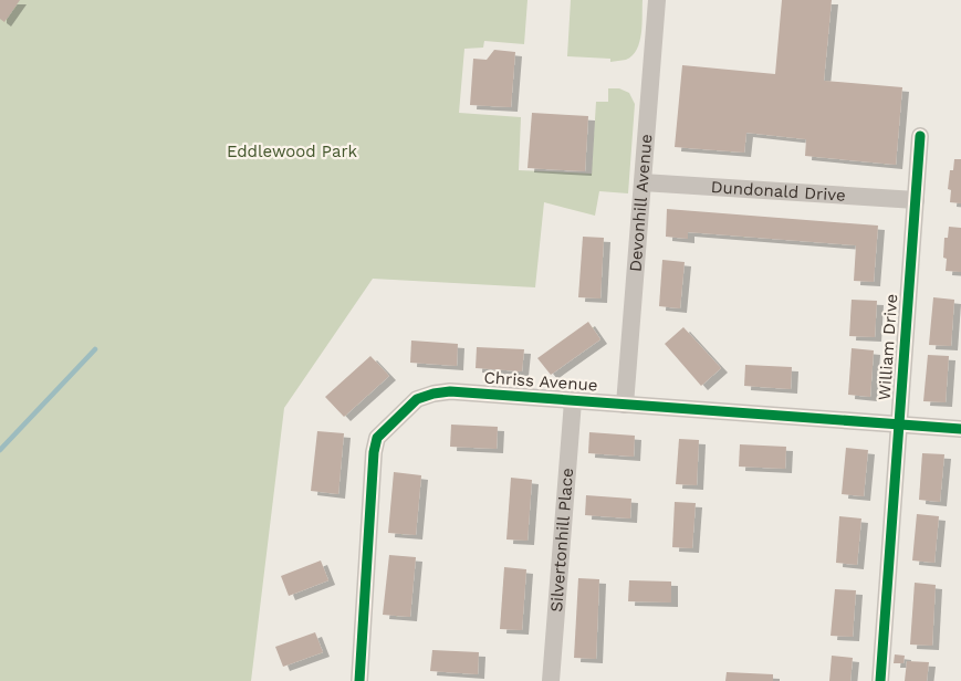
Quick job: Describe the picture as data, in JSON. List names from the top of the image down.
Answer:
{
  "streets": {
    "street": [
      "Dundonald Drive",
      "Devonhill Avenue",
      "William Drive",
      "Chriss Avenue",
      "Silvertonhill Place"
    ]
  },
  "crossings": [
    ["Dundonald Drive", "Devonhill Avenue"],
    ["Dundonald Drive", "William Drive"],
    ["Devonhill Avenue", "Chriss Avenue"],
    ["William Drive", "Chriss Avenue"],
    ["Chriss Avenue", "Silvertonhill Place"]
  ],
  "parks": ["Eddlewood Park"]
}
